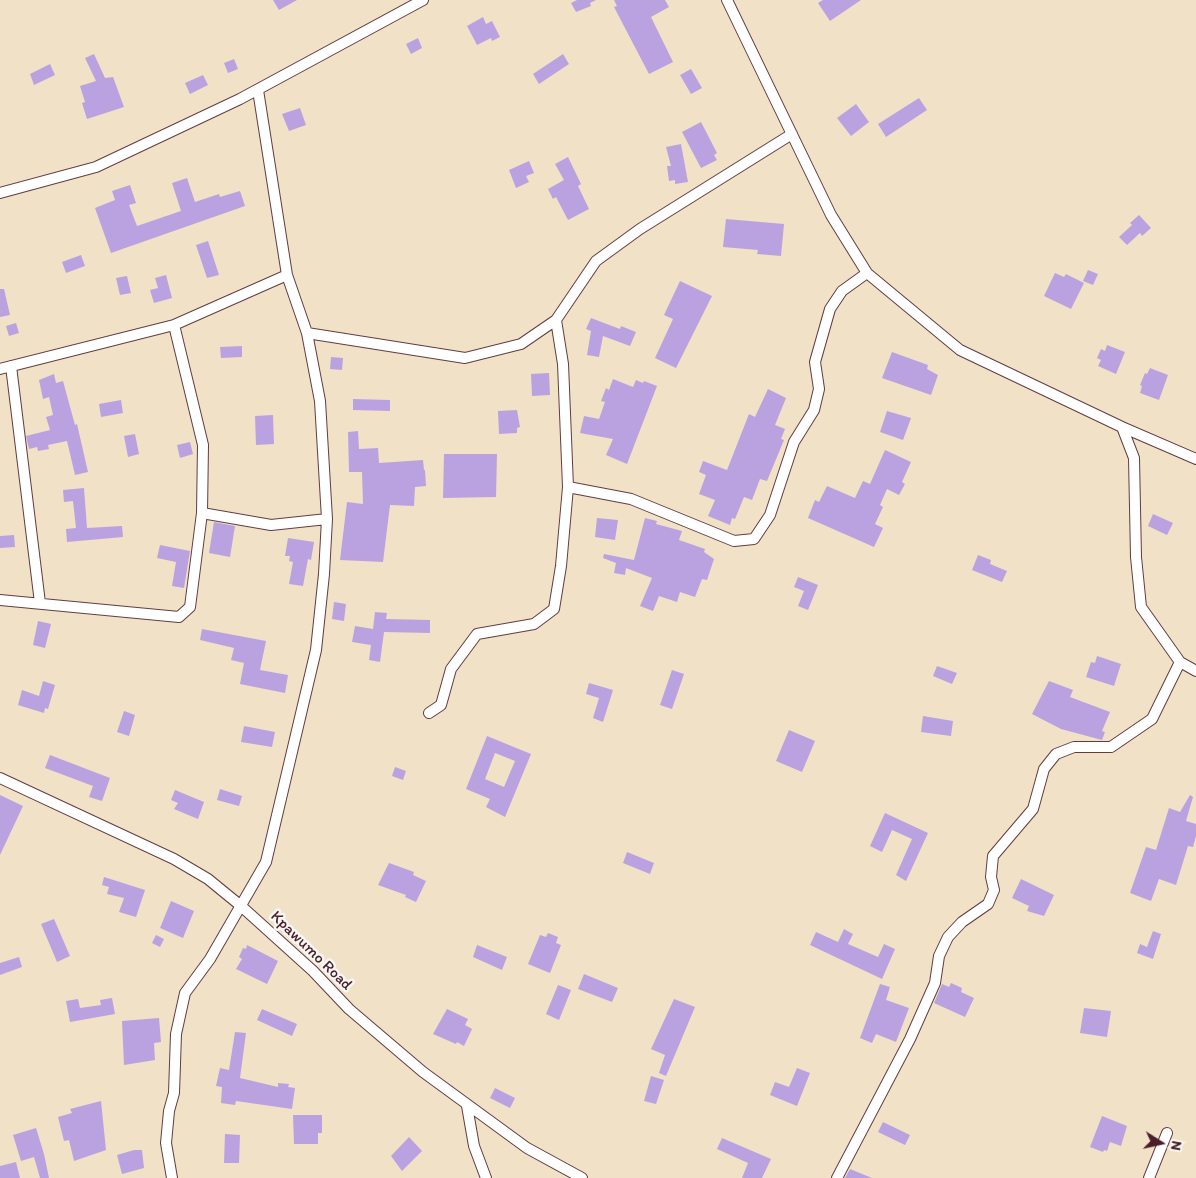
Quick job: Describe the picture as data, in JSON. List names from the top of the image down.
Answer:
{
  "streets": {
    "street": ["Kpawumo Road"]
  },
  "north": "right"
}
